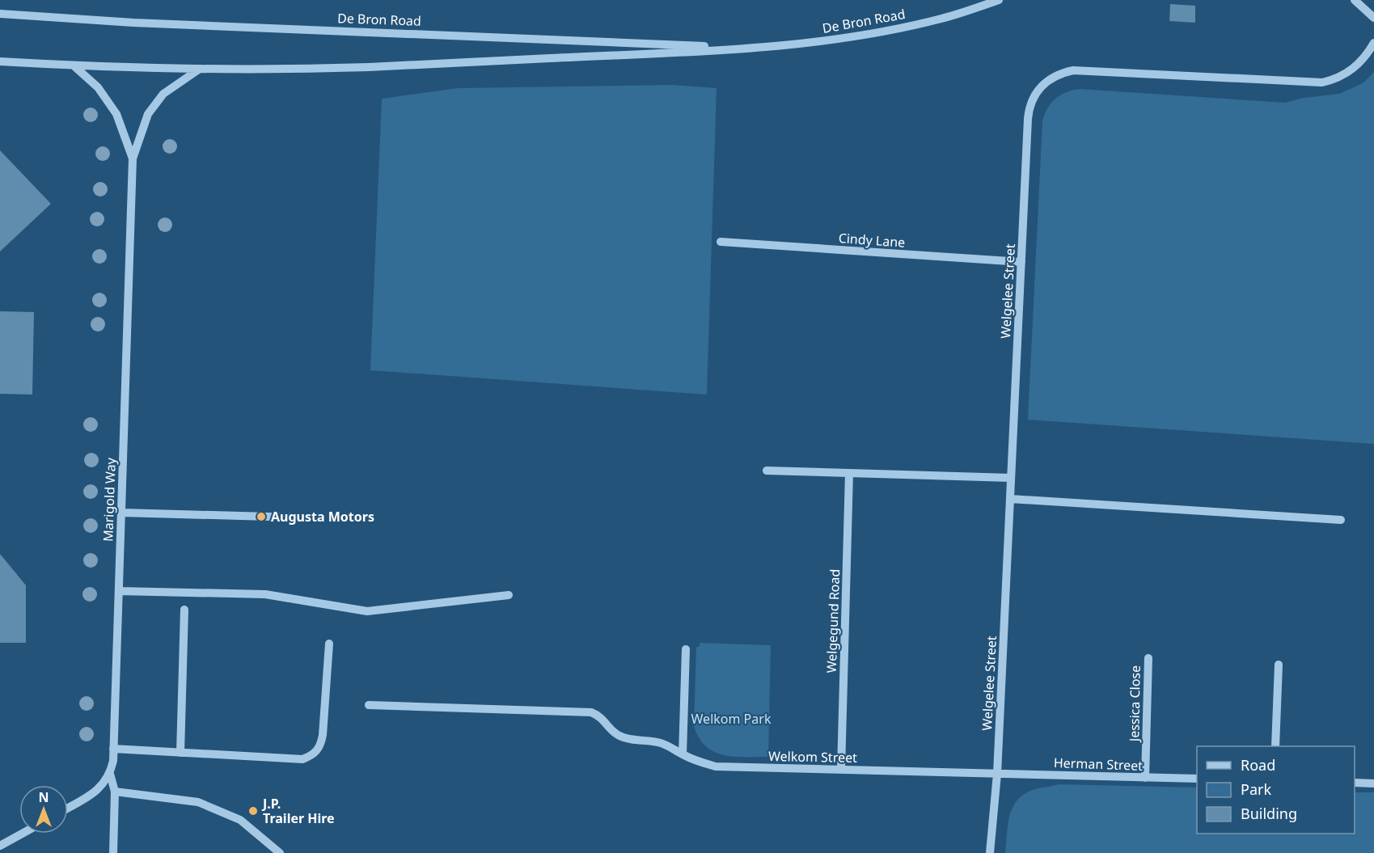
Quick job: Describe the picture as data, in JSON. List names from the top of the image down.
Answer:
{
  "streets": {
    "street": [
      "De Bron Road",
      "Cindy Lane",
      "Welgelee Street",
      "Marigold Way",
      "Welgegund Road",
      "Jessica Close",
      "Welkom Street",
      "Herman Street"
    ]
  },
  "crossings": [
    ["De Bron Road", "Marigold Way"],
    ["Cindy Lane", "Welgelee Street"],
    ["Welgelee Street", "Welkom Street"],
    ["Welgelee Street", "Herman Street"],
    ["Welgegund Road", "Welkom Street"],
    ["Jessica Close", "Herman Street"],
    ["Welkom Street", "Herman Street"]
  ],
  "parks": ["Welkom Park"],
  "places": ["Augusta Motors", "J.P. Trailer Hire"],
  "legend": ["Road", "Park", "Building"],
  "north": "top"
}
